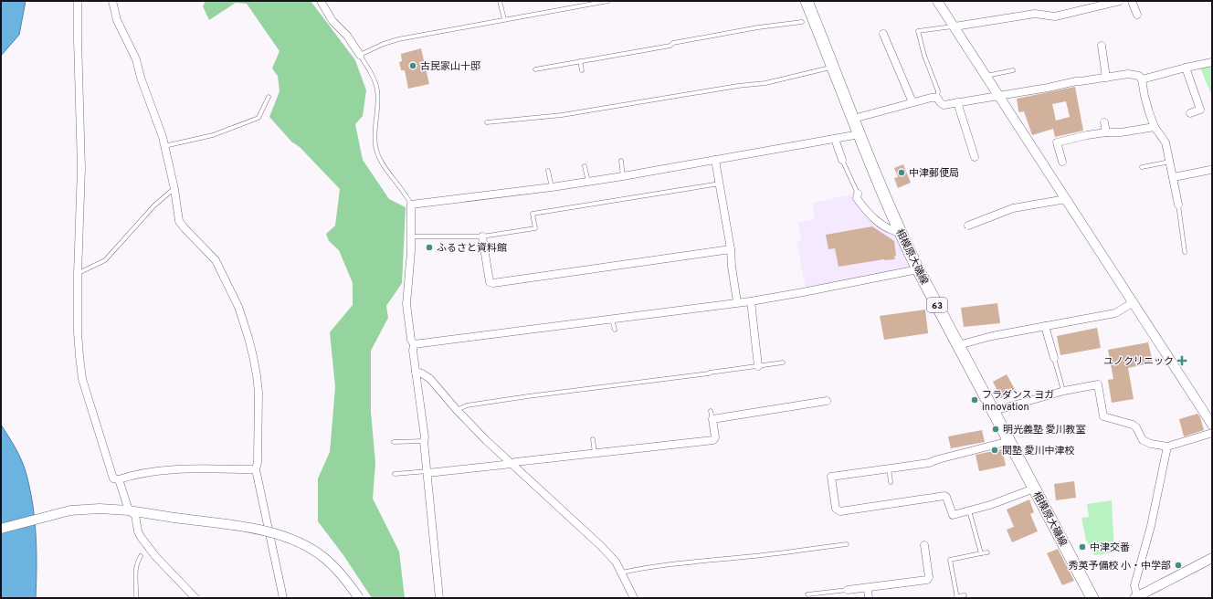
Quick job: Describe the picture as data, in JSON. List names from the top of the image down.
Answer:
{
  "streets": {
    "main road": ["相模原大磯線", "63"]
  },
  "places": {
    "other": [
      "古民家山十邸",
      "中津郵便局",
      "ふるさと資料館",
      "フラダンス ヨガ innovation",
      "明光義塾 愛川教室",
      "関塾 愛川中津校",
      "中津交番",
      "秀英予備校 小・中学部"
    ],
    "health": ["ユノクリニック"]
  }
}
